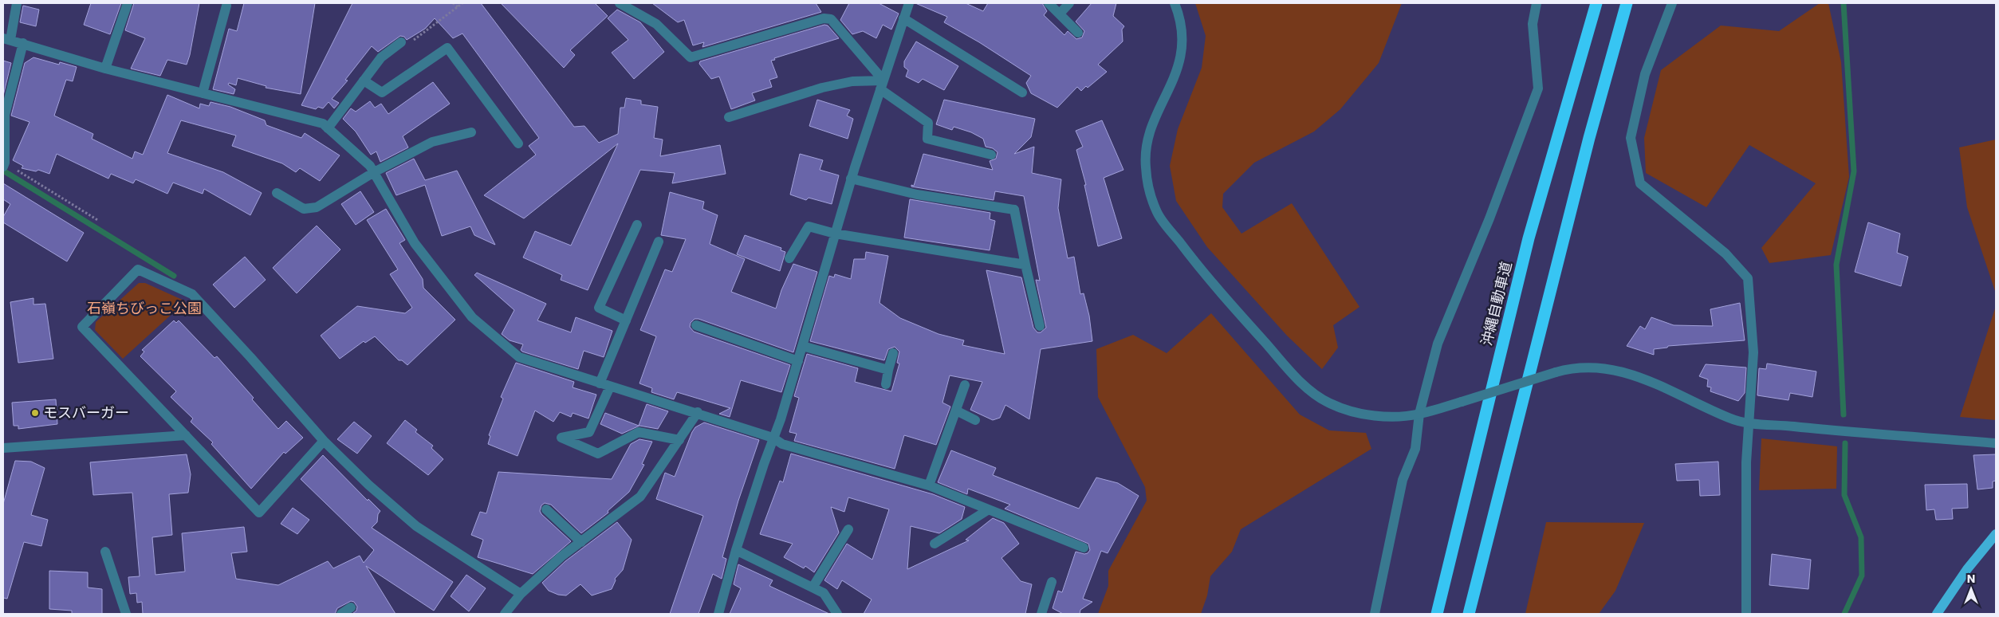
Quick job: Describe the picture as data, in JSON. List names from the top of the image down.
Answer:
{
  "streets": {
    "highway": ["沖縄自動車道"]
  },
  "parks": ["石嶺ちびっこ公園"],
  "places": ["モスバーガー"],
  "north": "top"
}
